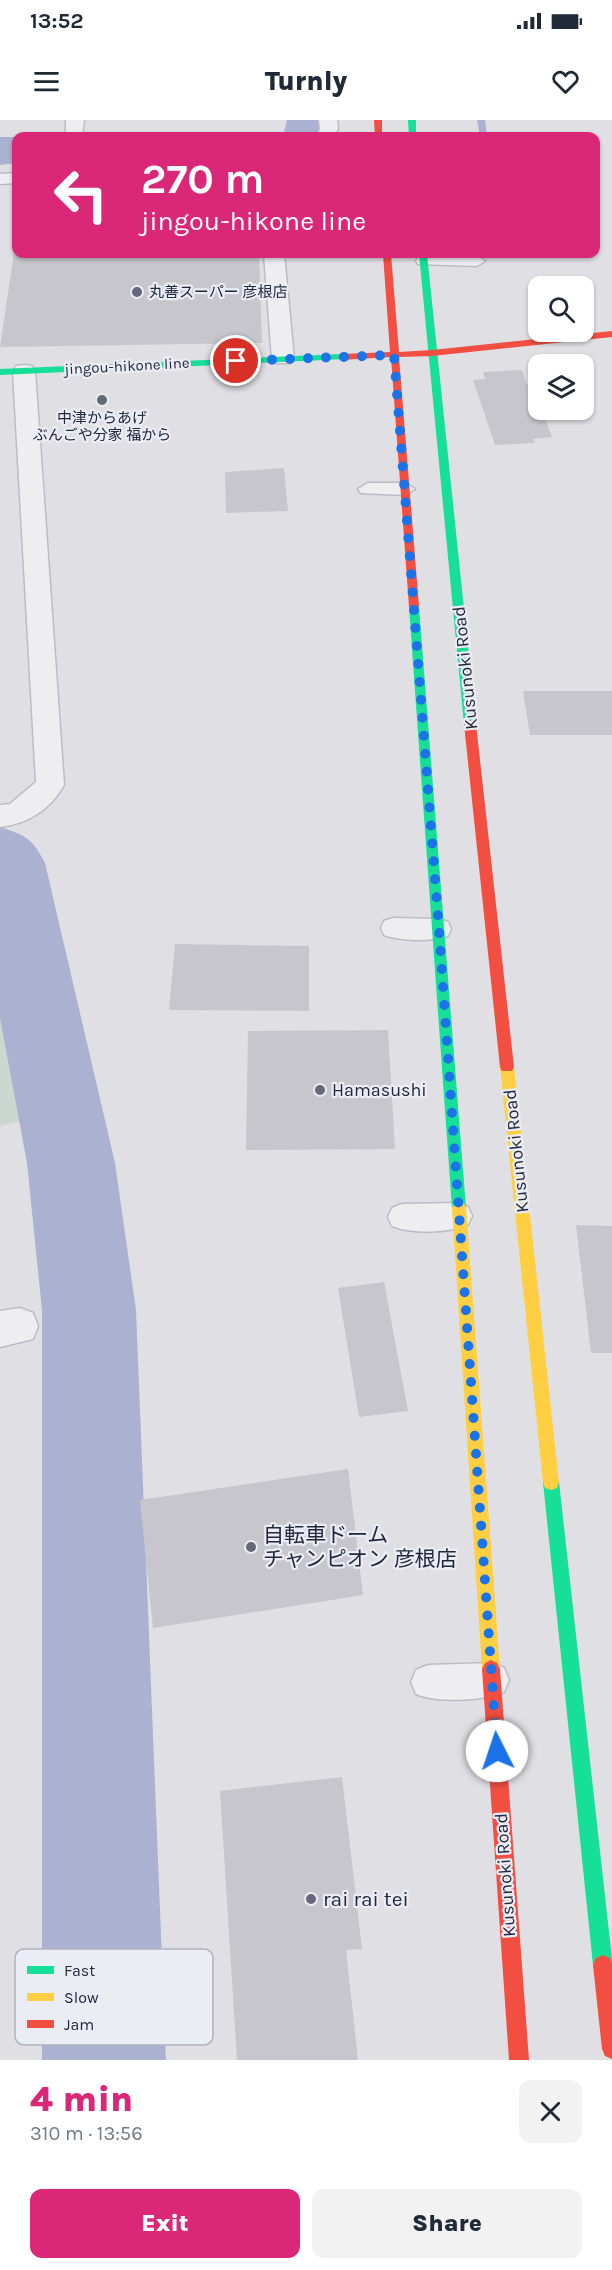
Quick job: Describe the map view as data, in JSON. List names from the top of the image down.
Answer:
{
  "streets": {
    "main road": ["jingou-hikone line", "Kusunoki Road"]
  },
  "crossings": [
    ["jingou-hikone line", "Kusunoki Road"]
  ],
  "places": [
    "丸善スーパー 彦根店",
    "中津からあげ ぶんごや分家 福から",
    "Hamasushi",
    "自転車ドーム チャンピオン 彦根店",
    "rai rai tei"
  ],
  "legend": ["Fast", "Slow", "Jam"],
  "page": {
    "status": "13:52",
    "header": "Turnly",
    "turn": ["270 m", "jingou-hikone line"],
    "heading": ["4 min", "310 m · 13:56"],
    "buttons": ["Exit", "Share"]
  }
}
